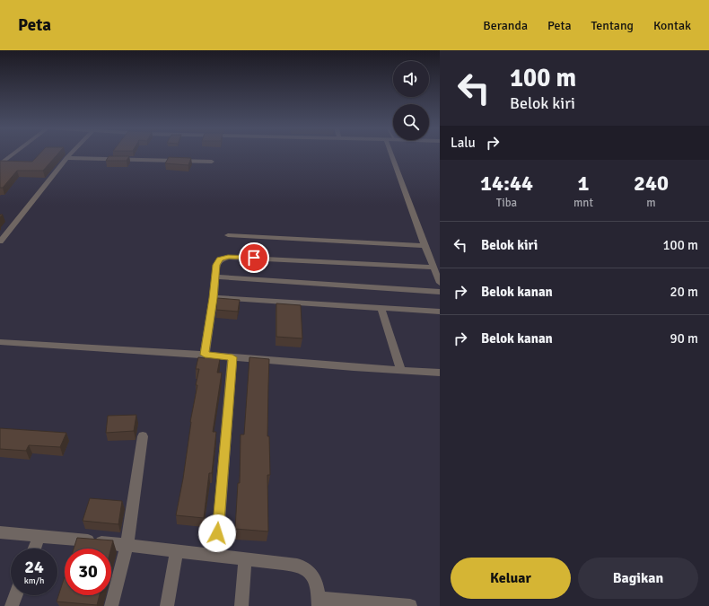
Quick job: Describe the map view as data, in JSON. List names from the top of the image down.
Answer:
{
  "page": {
    "header": "Peta",
    "nav": [
      "Beranda",
      "Peta",
      "Tentang",
      "Kontak"
    ],
    "turn": ["100 m", "Belok kiri"],
    "then": "Lalu",
    "eta": [
      "14:44",
      "Tiba",
      "1",
      "mnt",
      "240",
      "m"
    ],
    "list": [
      {
        "name": "Belok kiri",
        "value": "100 m"
      },
      {
        "name": "Belok kanan",
        "value": "20 m"
      },
      {
        "name": "Belok kanan",
        "value": "90 m"
      }
    ],
    "speed": "24 km/h",
    "limit": "30",
    "buttons": ["Keluar", "Bagikan"]
  }
}
